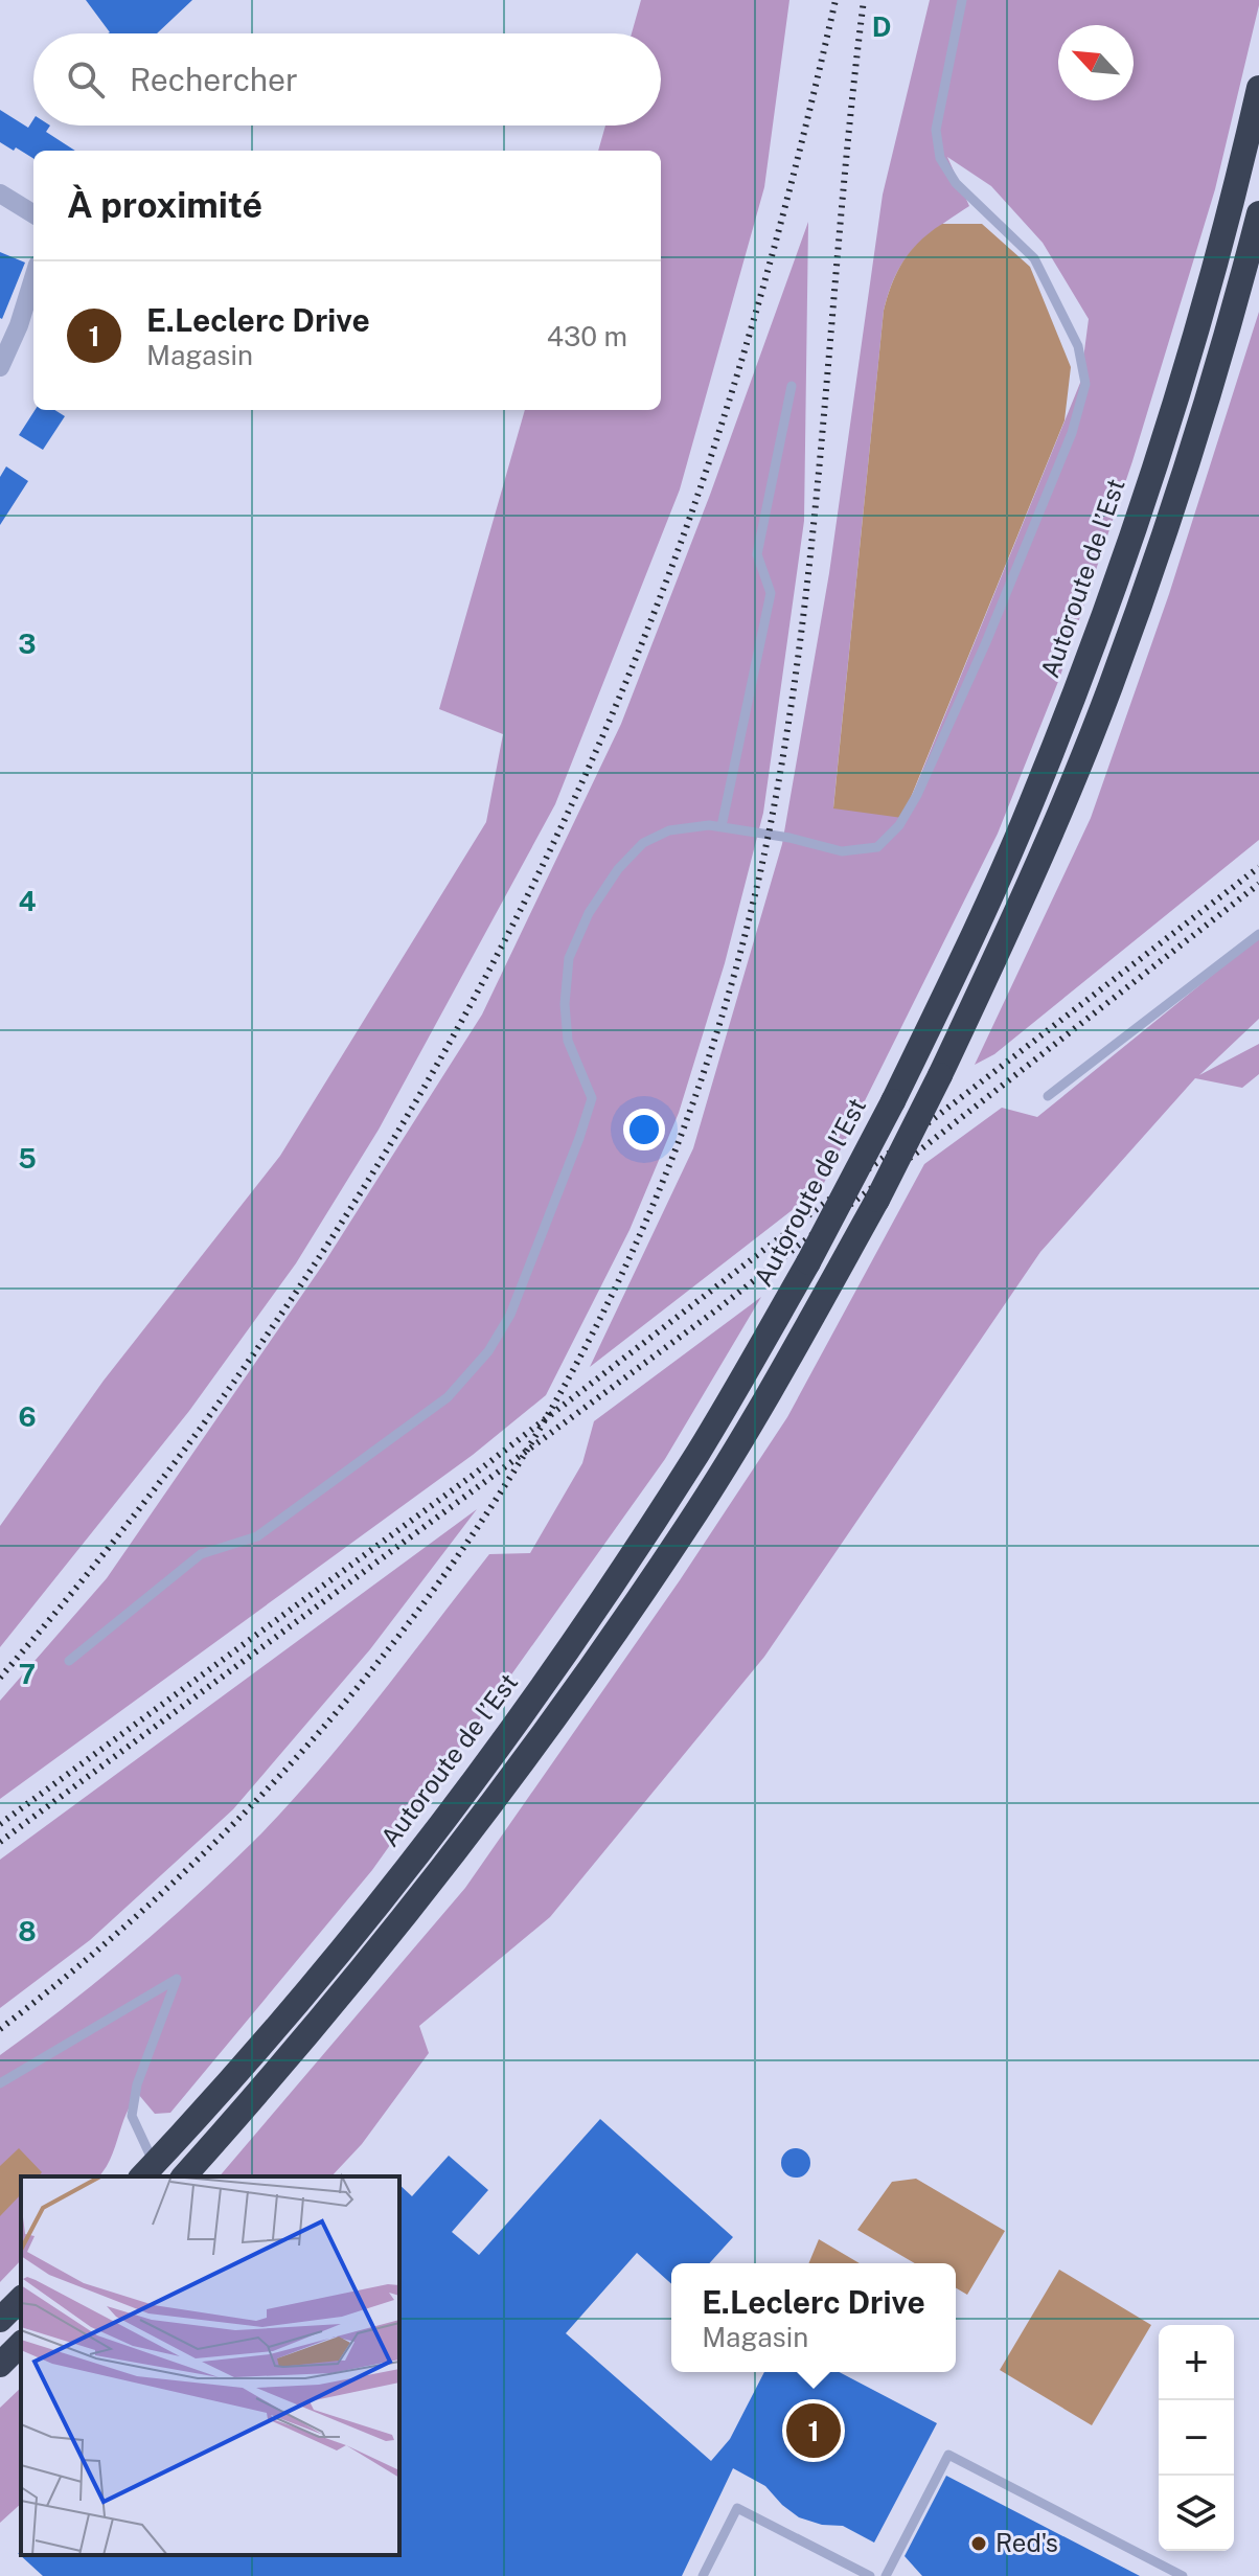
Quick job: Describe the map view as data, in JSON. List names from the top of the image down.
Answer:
{
  "streets": {
    "highway": ["Autoroute de l’Est"]
  },
  "places": ["Red's"],
  "north": "top left",
  "page": {
    "search": "Rechercher",
    "heading": "À proximité",
    "list": [
      {
        "mark": "1",
        "name": "E.Leclerc Drive",
        "note": "Magasin",
        "value": "430 m"
      }
    ],
    "popup": ["E.Leclerc Drive", "Magasin"],
    "map_buttons": ["+", "−"],
    "pins": "1"
  },
  "grid": {
    "columns": ["D"],
    "rows": [
      "3",
      "4",
      "5",
      "6",
      "7",
      "8"
    ]
  }
}
